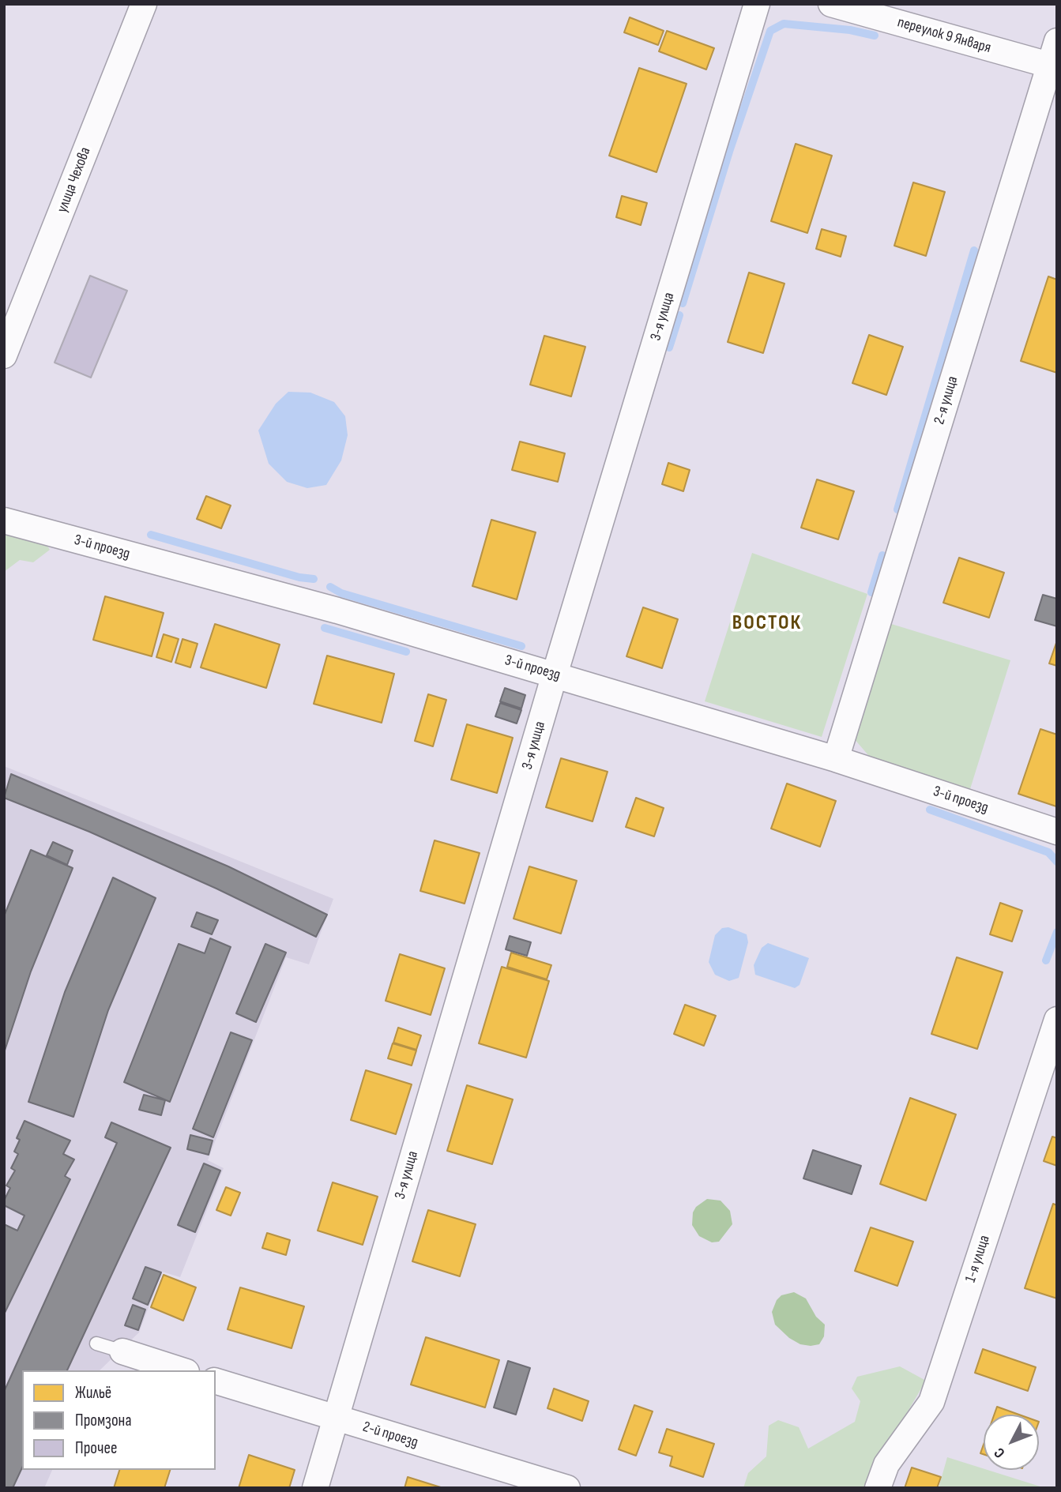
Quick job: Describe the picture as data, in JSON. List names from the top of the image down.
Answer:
{
  "streets": {
    "street": [
      "переулок 9 Января",
      "улица Чехова",
      "3-я улица",
      "2-я улица",
      "3-й проезд",
      "1-я улица",
      "2-й проезд"
    ]
  },
  "crossings": [
    ["переулок 9 Января", "2-я улица"],
    ["3-я улица", "3-й проезд"],
    ["3-я улица", "2-й проезд"],
    ["2-я улица", "3-й проезд"]
  ],
  "districts": ["ВОСТОК"],
  "legend": ["Жильё", "Промзона", "Прочее"],
  "north": "bottom left"
}
